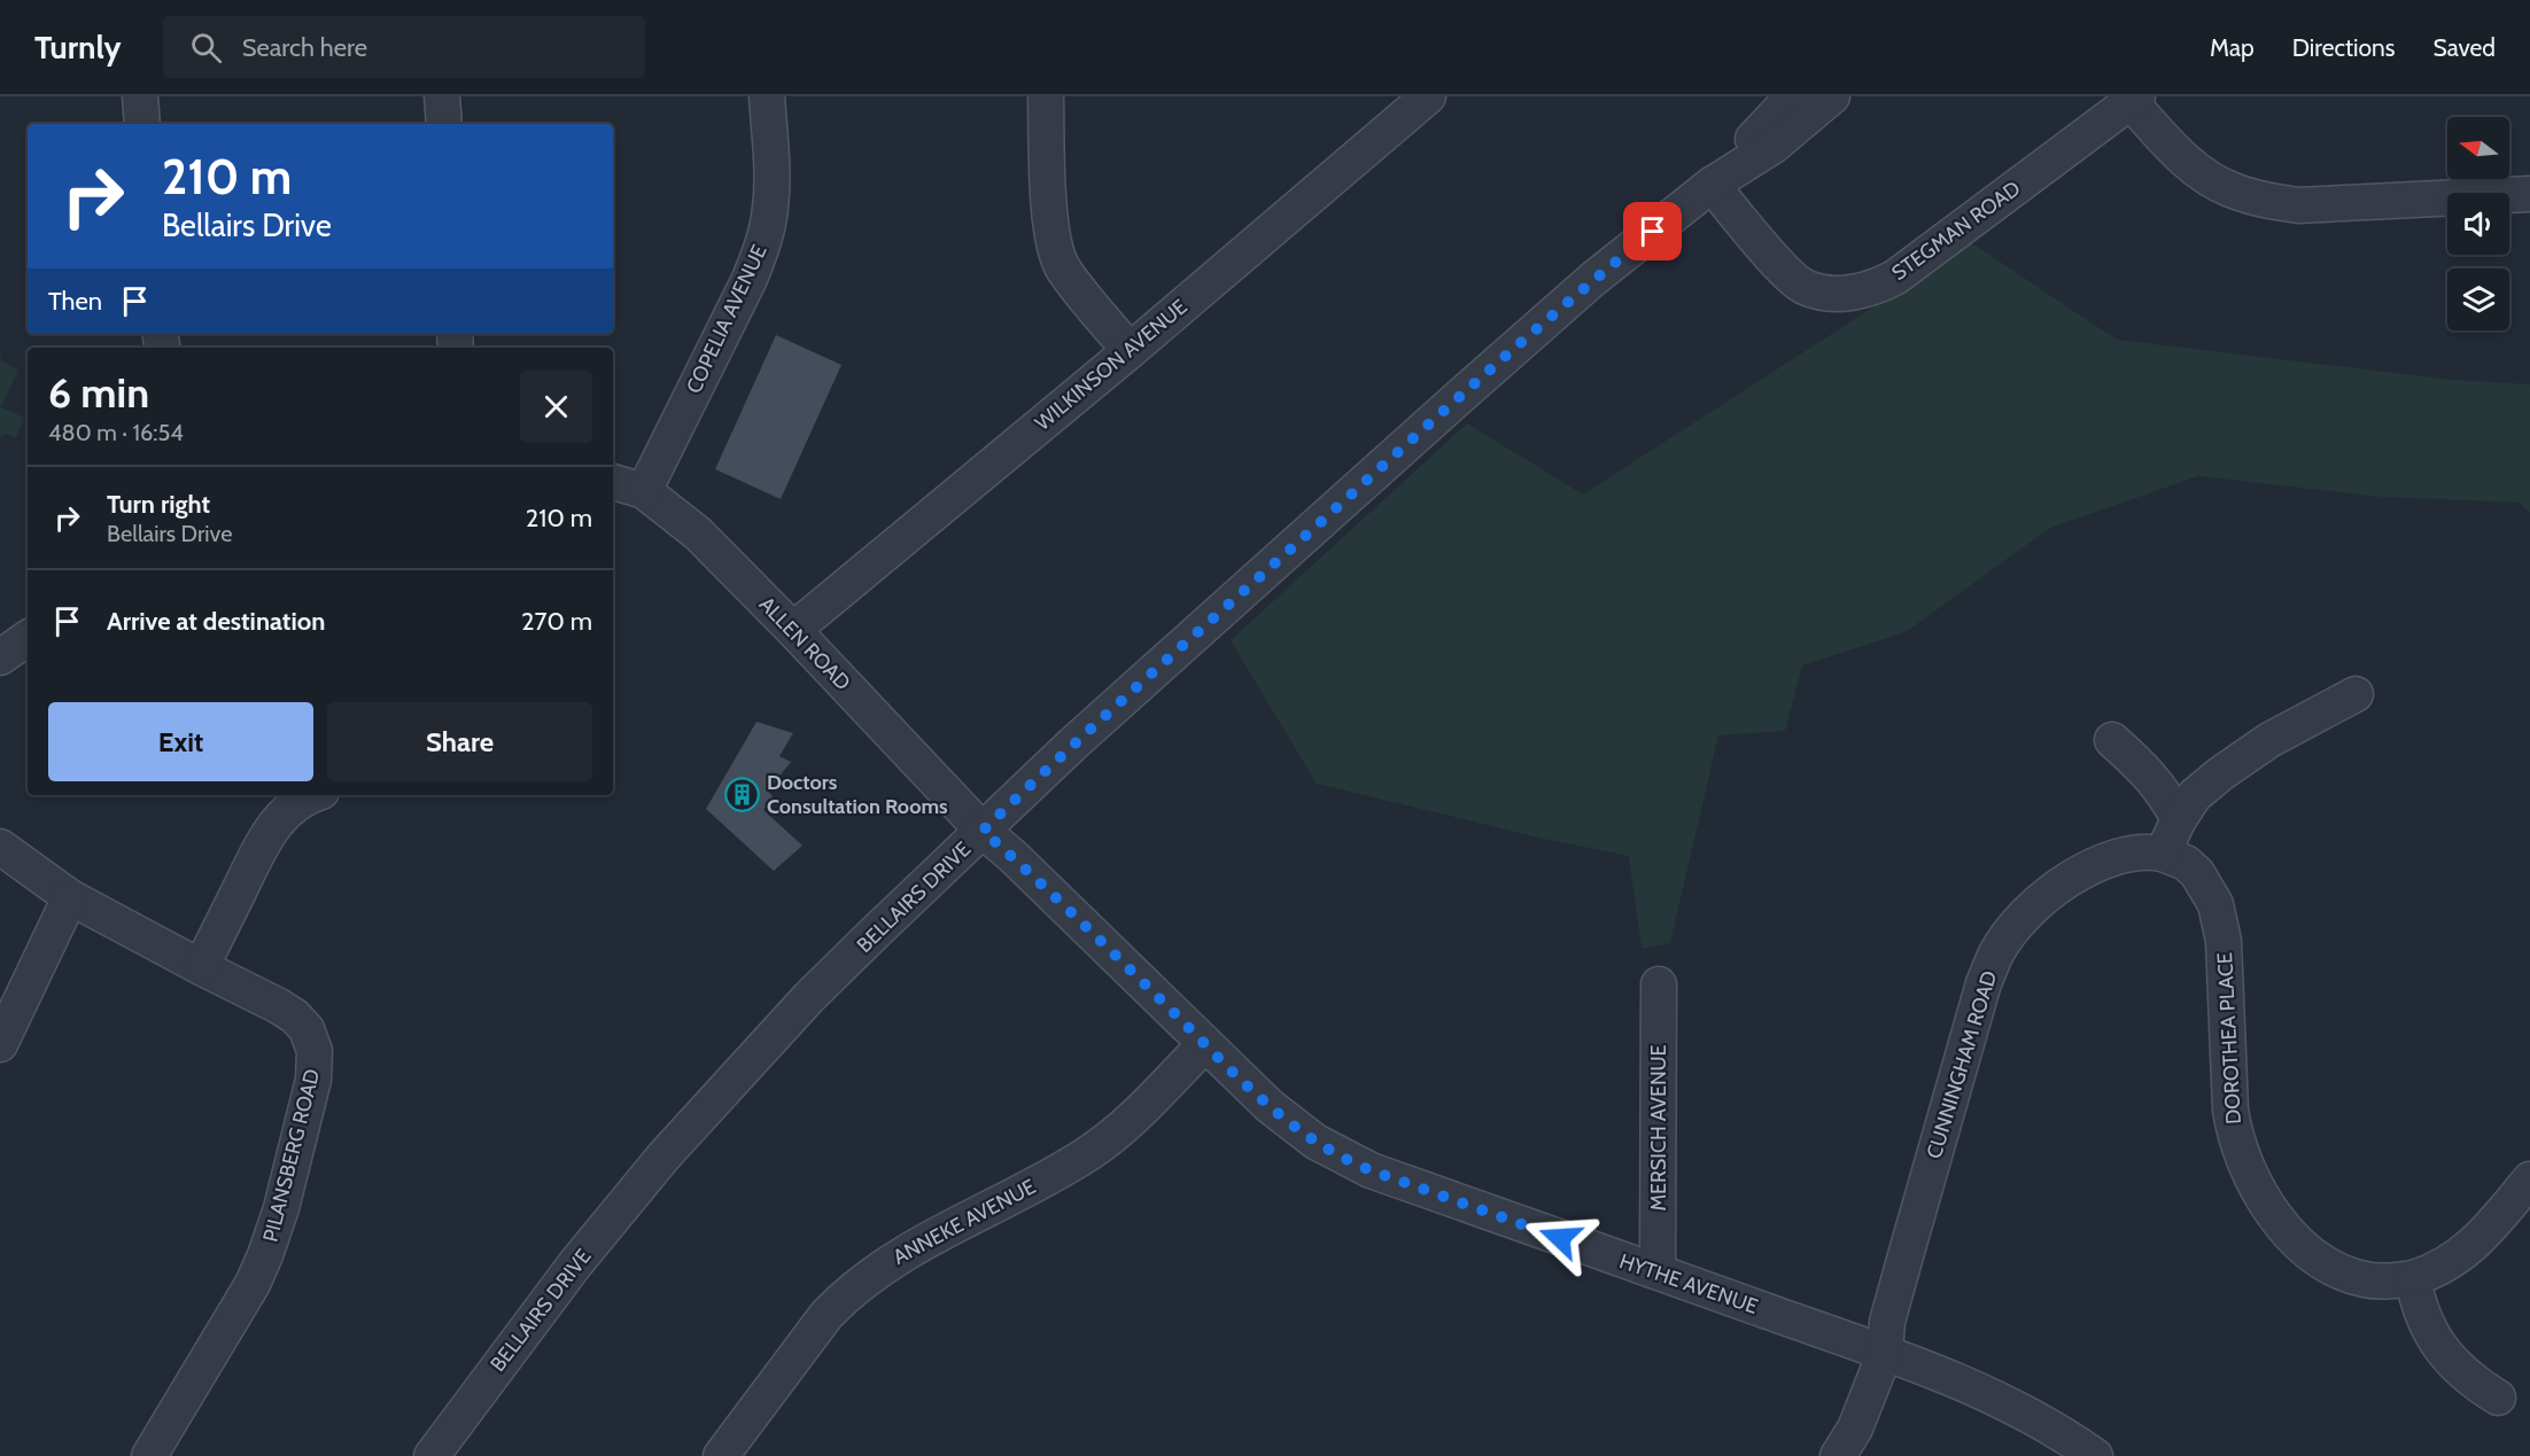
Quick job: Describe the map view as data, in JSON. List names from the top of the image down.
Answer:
{
  "streets": {
    "street": [
      "STEGMAN ROAD",
      "COPELIA AVENUE",
      "WILKINSON AVENUE",
      "ALLEN ROAD",
      "BELLAIRS DRIVE",
      "DOROTHEA PLACE",
      "CUNNINGHAM ROAD",
      "MERSICH AVENUE",
      "PILANSBERG ROAD",
      "ANNEKE AVENUE",
      "HYTHE AVENUE"
    ]
  },
  "crossings": [
    ["STEGMAN ROAD", "BELLAIRS DRIVE"],
    ["COPELIA AVENUE", "ALLEN ROAD"],
    ["WILKINSON AVENUE", "ALLEN ROAD"],
    ["ALLEN ROAD", "BELLAIRS DRIVE"],
    ["ALLEN ROAD", "HYTHE AVENUE"],
    ["BELLAIRS DRIVE", "HYTHE AVENUE"],
    ["DOROTHEA PLACE", "CUNNINGHAM ROAD"],
    ["CUNNINGHAM ROAD", "HYTHE AVENUE"],
    ["MERSICH AVENUE", "HYTHE AVENUE"],
    ["ANNEKE AVENUE", "HYTHE AVENUE"]
  ],
  "places": {
    "building": ["Doctors Consultation Rooms"]
  },
  "north": "left",
  "page": {
    "header": "Turnly",
    "search": "Search here",
    "nav": ["Map", "Directions", "Saved"],
    "turn": ["210 m", "Bellairs Drive"],
    "then": "Then",
    "heading": ["6 min", "480 m · 16:54"],
    "list": [
      {
        "name": "Turn right",
        "note": "Bellairs Drive",
        "value": "210 m"
      },
      {
        "name": "Arrive at destination",
        "value": "270 m"
      }
    ],
    "buttons": ["Exit", "Share"]
  }
}
